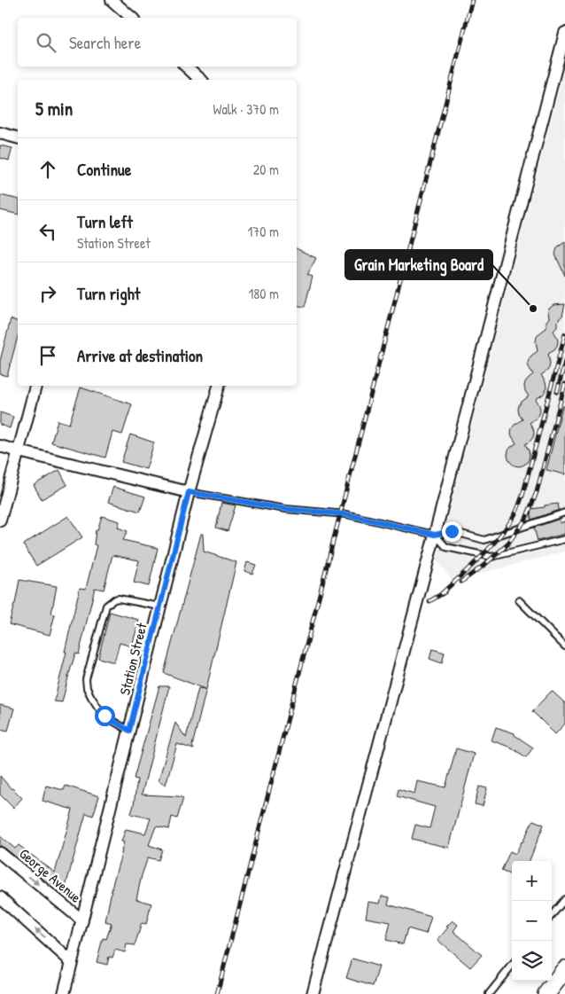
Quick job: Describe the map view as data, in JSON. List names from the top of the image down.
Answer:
{
  "streets": {
    "street": ["Station Street", "George Avenue"]
  },
  "crossings": [
    ["Station Street", "George Avenue"]
  ],
  "places": ["Grain Marketing Board"],
  "page": {
    "search": "Search here",
    "heading": ["5 min", "Walk · 370 m"],
    "list": [
      ["Continue", "20 m"],
      ["Turn left", "Station Street", "170 m"],
      ["Turn right", "180 m"],
      "Arrive at destination"
    ],
    "map_buttons": ["+", "−"]
  }
}
